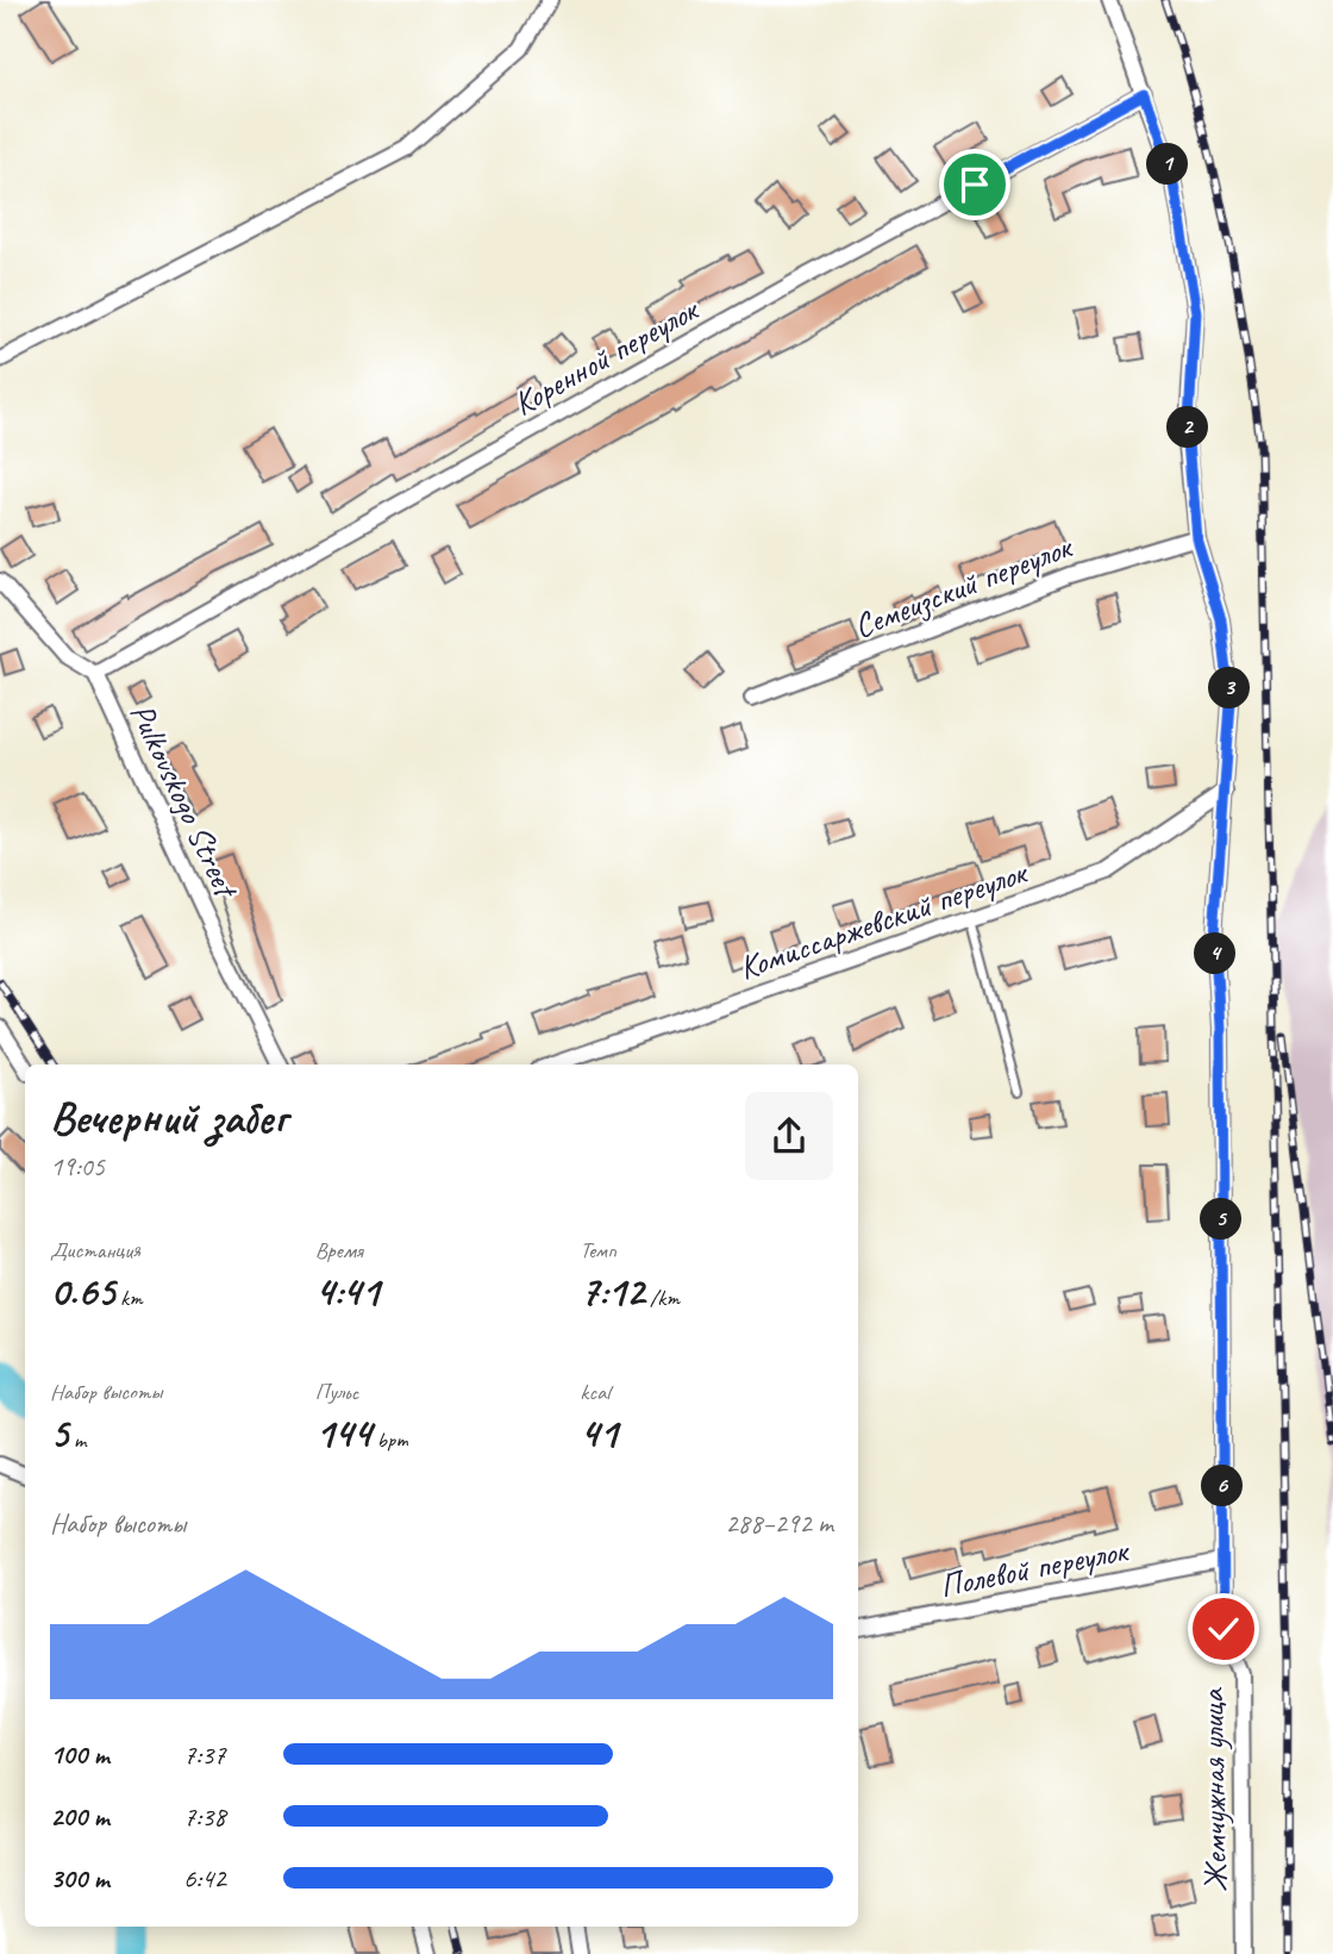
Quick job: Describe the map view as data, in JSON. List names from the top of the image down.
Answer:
{
  "streets": {
    "street": [
      "Коренной переулок",
      "Семеизский переулок",
      "Pulkovskogo Street",
      "Комиссаржевский переулок",
      "Полевой переулок",
      "Жемчужная улица"
    ]
  },
  "crossings": [
    ["Коренной переулок", "Pulkovskogo Street"],
    ["Коренной переулок", "Жемчужная улица"],
    ["Семеизский переулок", "Жемчужная улица"],
    ["Комиссаржевский переулок", "Жемчужная улица"],
    ["Полевой переулок", "Жемчужная улица"]
  ],
  "page": {
    "pins": [
      "1",
      "2",
      "3",
      "4",
      "5",
      "6"
    ],
    "heading": ["Вечерний забег", "19:05"],
    "stats": [
      ["Дистанция", "0.65 km"],
      ["Время", "4:41"],
      ["Темп", "7:12 /km"],
      ["Набор высоты", "5 m"],
      ["Пульс", "144 bpm"],
      ["kcal", "41"]
    ],
    "chart": ["Набор высоты", "288–292 m"],
    "list": [
      {
        "name": "100 m",
        "note": "7:37"
      },
      {
        "name": "200 m",
        "note": "7:38"
      },
      {
        "name": "300 m",
        "note": "6:42"
      }
    ]
  }
}
